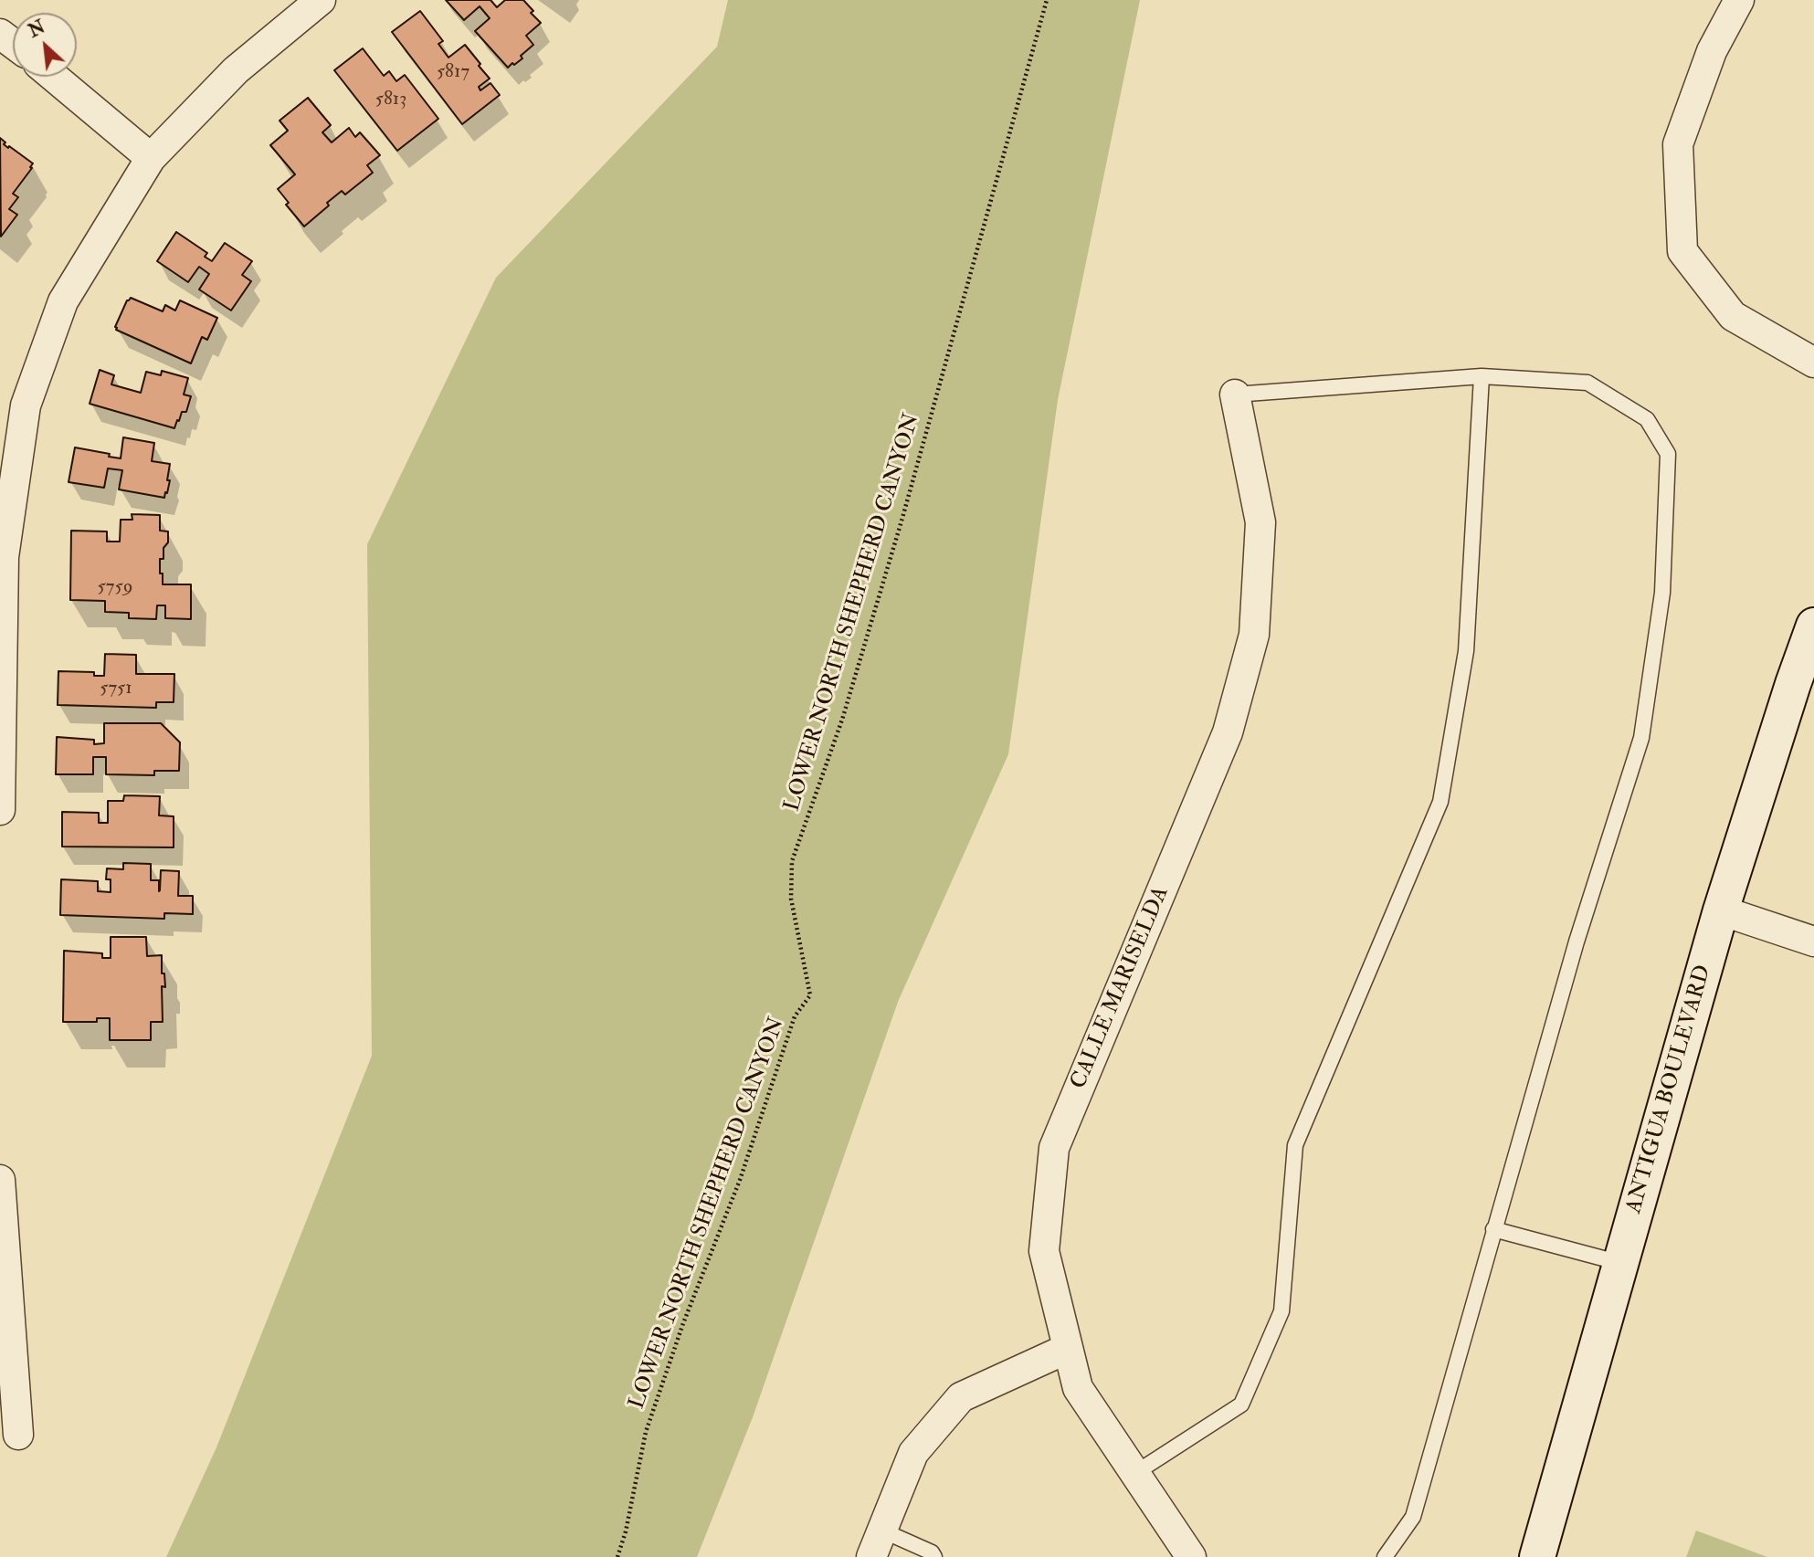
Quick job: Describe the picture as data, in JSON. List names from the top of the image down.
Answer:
{
  "streets": {
    "main road": ["ANTIGUA BOULEVARD"],
    "street": ["CALLE MARISELDA"],
    "path": ["LOWER NORTH SHEPHERD CANYON"]
  },
  "house_numbers": [
    "5817",
    "5813",
    "5759",
    "5751"
  ],
  "north": "top left"
}
